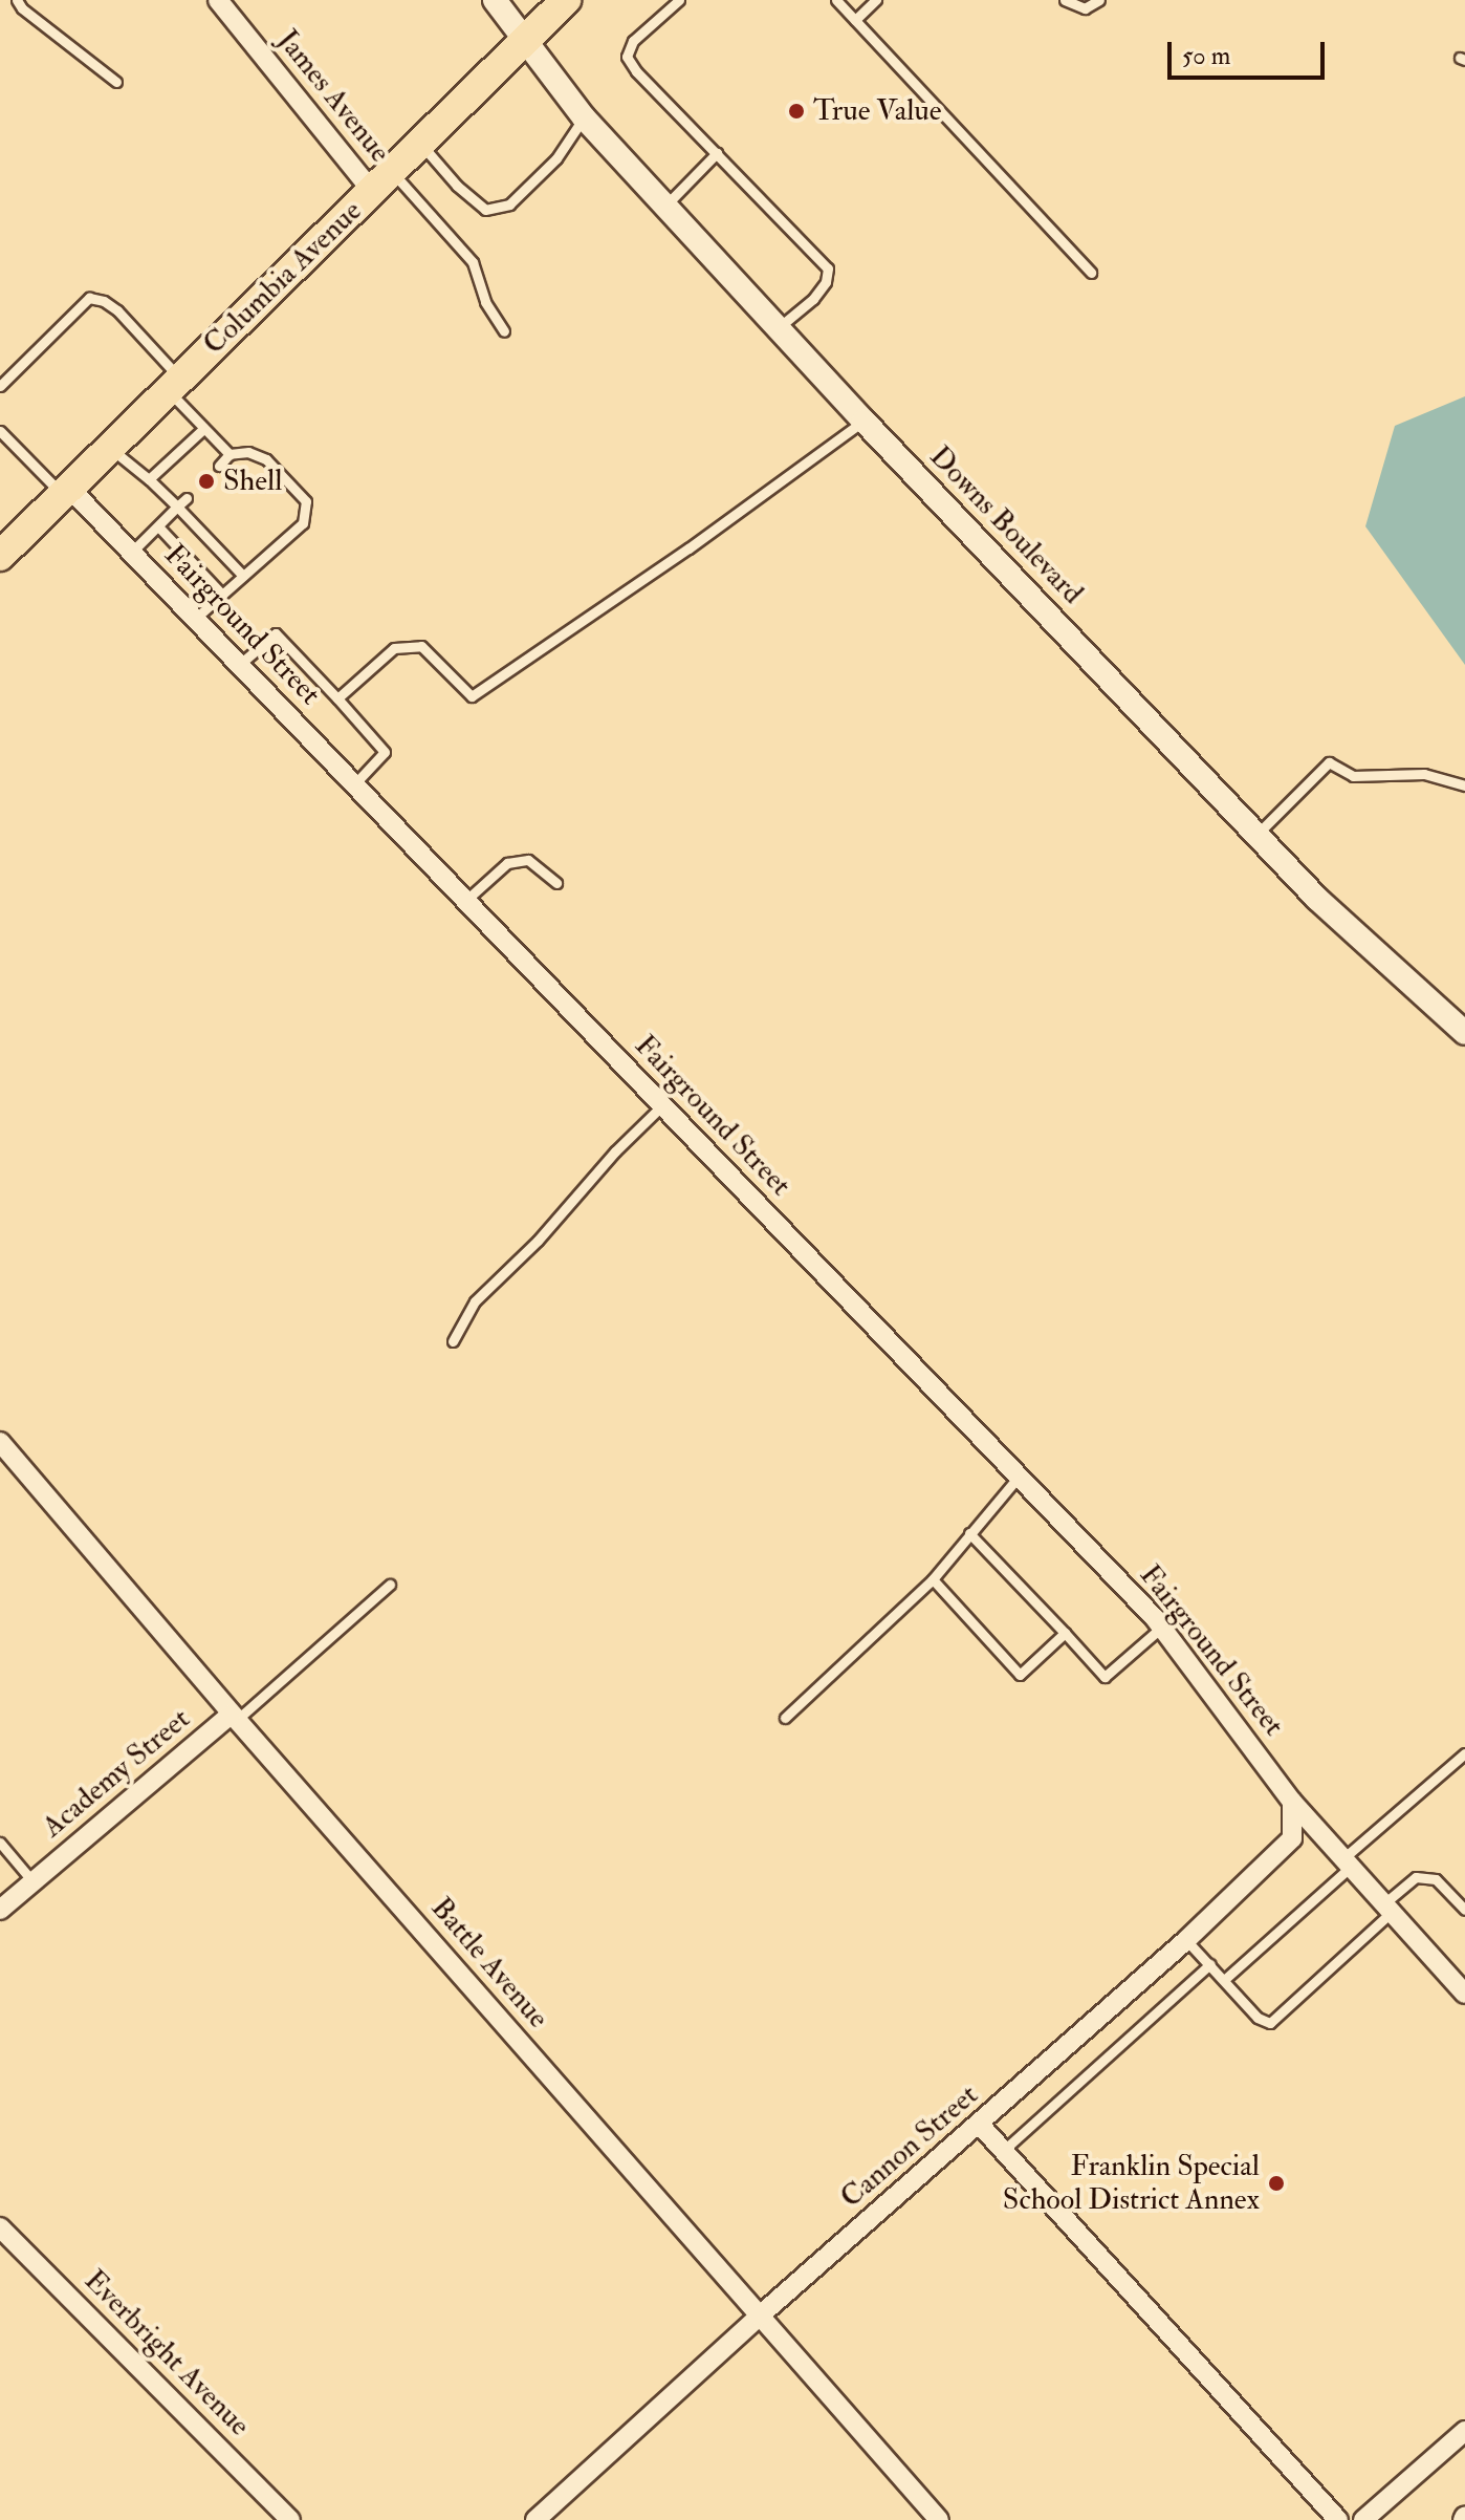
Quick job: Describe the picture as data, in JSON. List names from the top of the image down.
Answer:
{
  "streets": {
    "main road": ["Columbia Avenue"],
    "street": [
      "James Avenue",
      "Downs Boulevard",
      "Fairground Street",
      "Academy Street",
      "Battle Avenue",
      "Cannon Street",
      "Everbright Avenue"
    ]
  },
  "crossings": [
    ["James Avenue", "Columbia Avenue"],
    ["Columbia Avenue", "Downs Boulevard"],
    ["Columbia Avenue", "Fairground Street"],
    ["Fairground Street", "Cannon Street"],
    ["Academy Street", "Battle Avenue"],
    ["Battle Avenue", "Cannon Street"]
  ],
  "places": ["True Value", "Shell", "Franklin Special School District Annex"],
  "scale_bar": "50 m"
}
